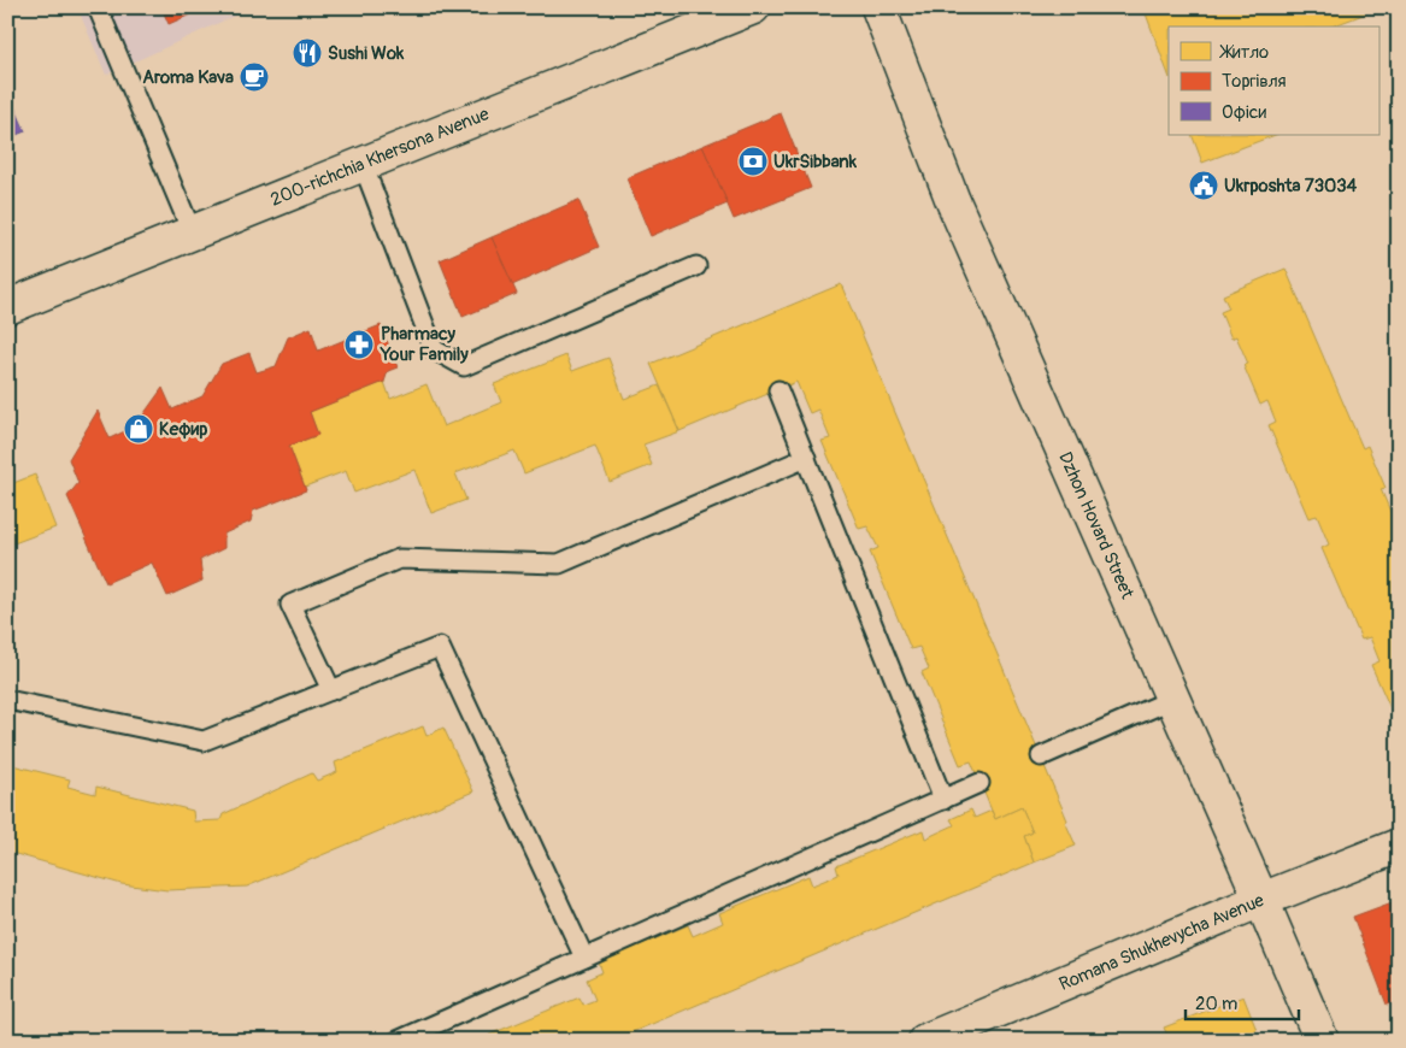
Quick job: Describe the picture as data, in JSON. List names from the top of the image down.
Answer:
{
  "streets": {
    "street": ["200-richchia Khersona Avenue", "Dzhon Hovard Street", "Romana Shukhevycha Avenue"]
  },
  "crossings": [
    ["Dzhon Hovard Street", "Romana Shukhevycha Avenue"]
  ],
  "places": {
    "restaurant": ["Sushi Wok"],
    "cafe": ["Aroma Kava"],
    "bank": ["UkrSibbank"],
    "public building": ["Ukrposhta 73034"],
    "pharmacy": ["Pharmacy Your Family"],
    "shop": ["Кефир"]
  },
  "legend": ["Житло", "Торгівля", "Офіси"],
  "scale_bar": "20 m"
}
